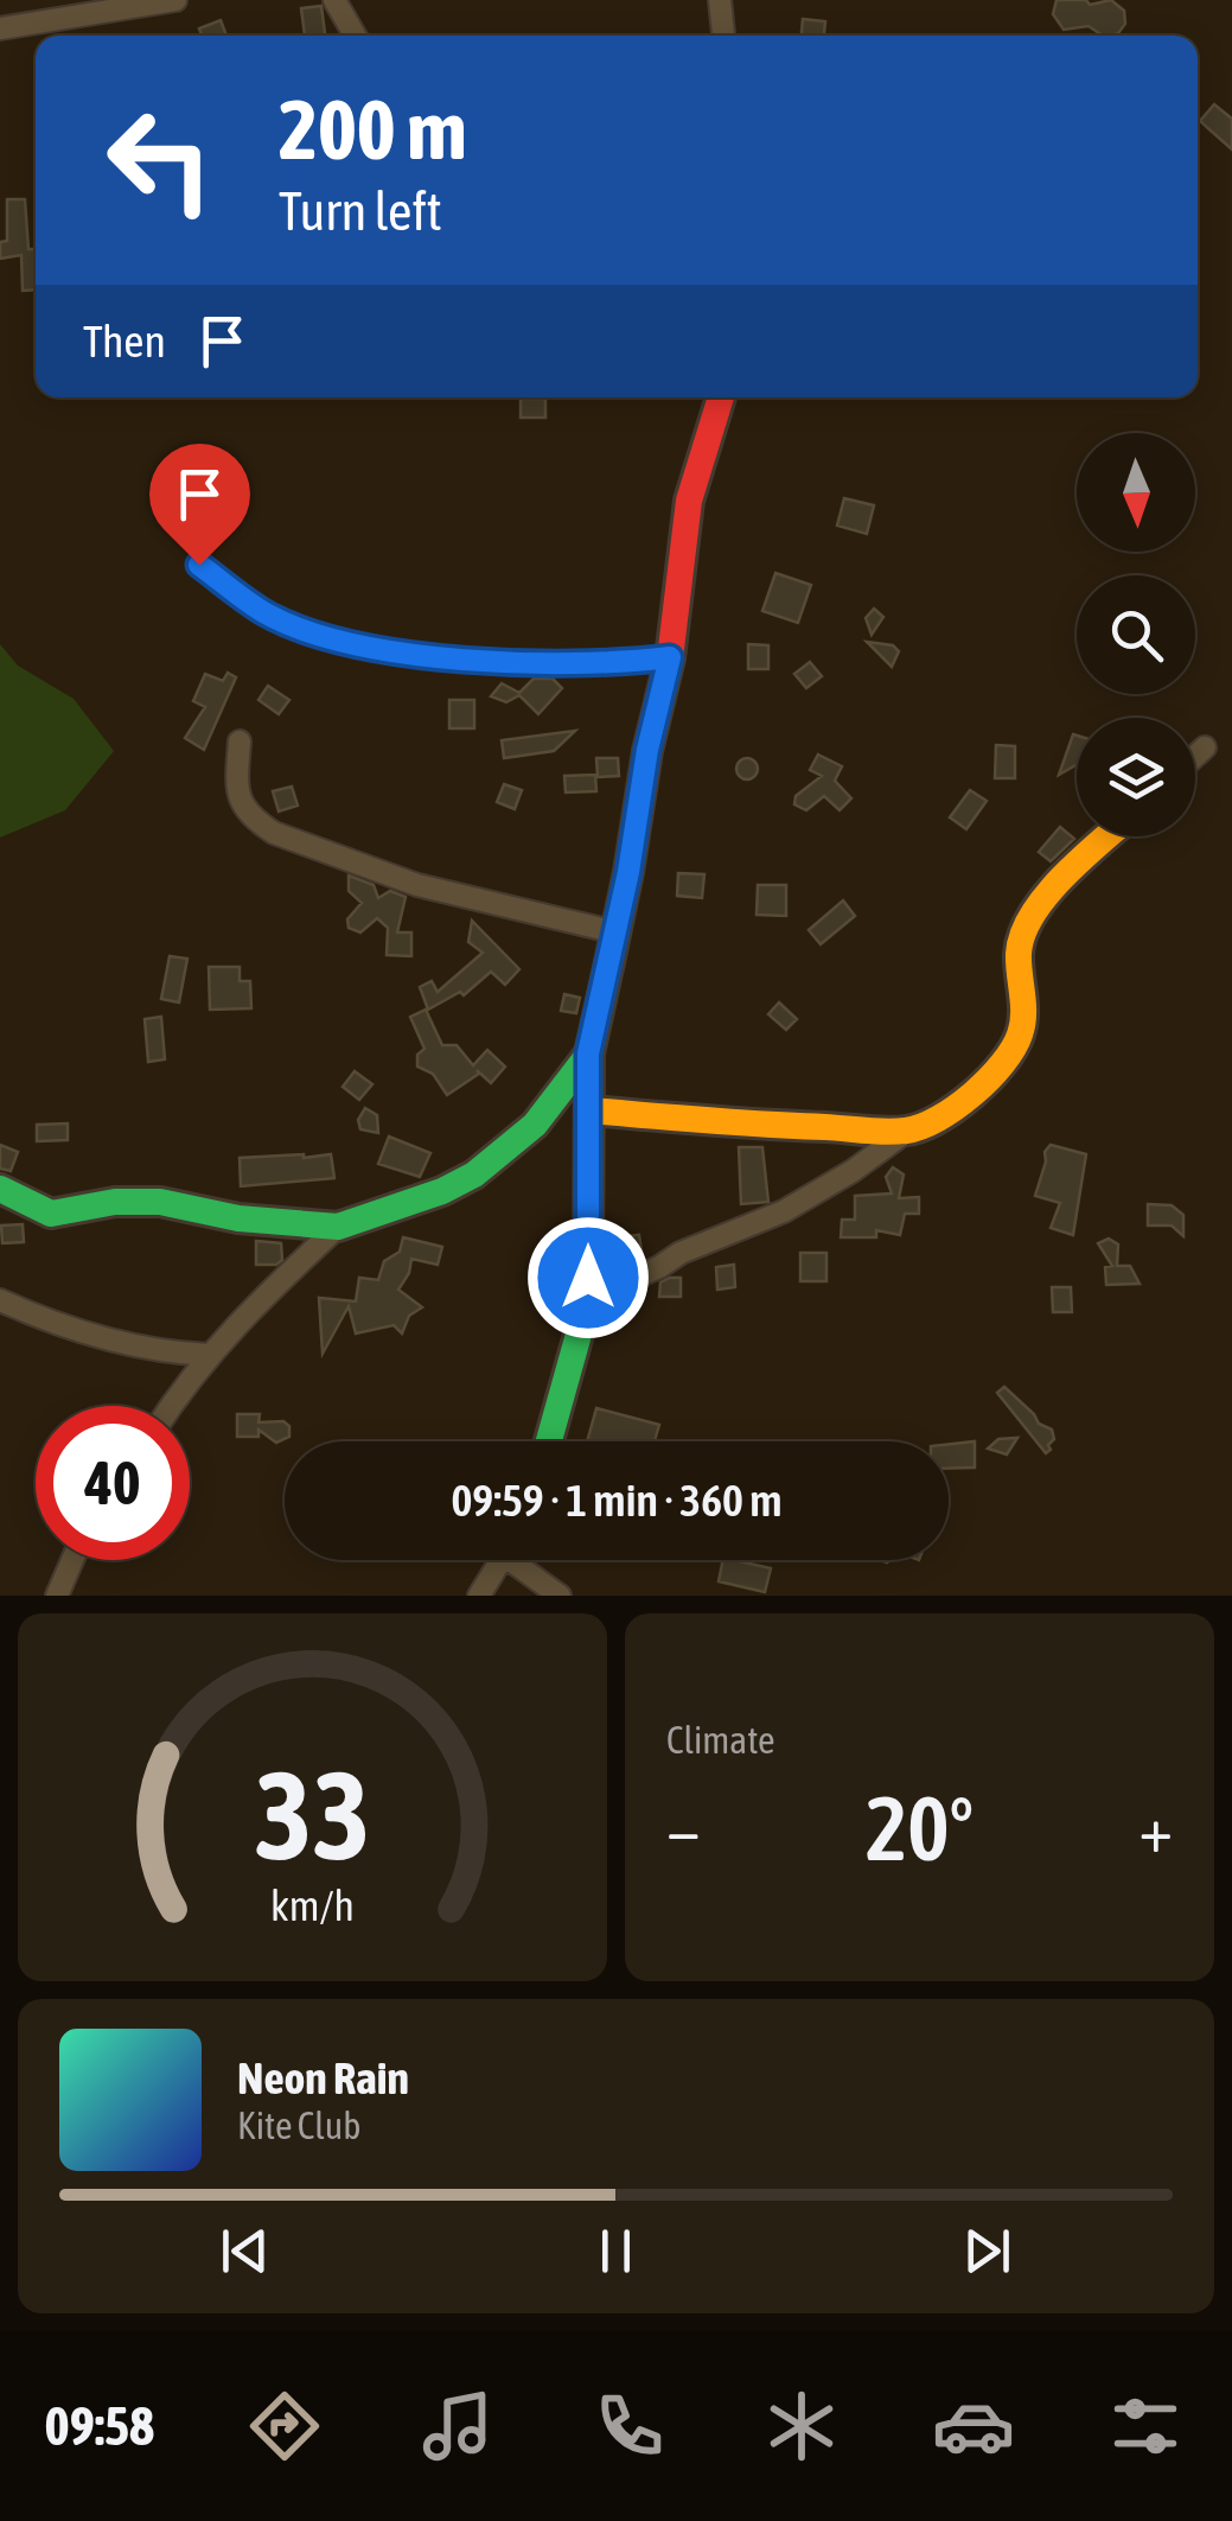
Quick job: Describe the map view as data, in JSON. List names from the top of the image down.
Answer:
{
  "north": "bottom",
  "page": {
    "turn": ["200 m", "Turn left"],
    "then": "Then",
    "limit": "40",
    "trip": "09:59 · 1 min · 360 m",
    "tile": "Climate",
    "heat": ["−", "20°", "+"],
    "song": ["Neon Rain", "Kite Club"],
    "tabs": "09:58",
    "gauge": ["33", "km/h"]
  }
}
